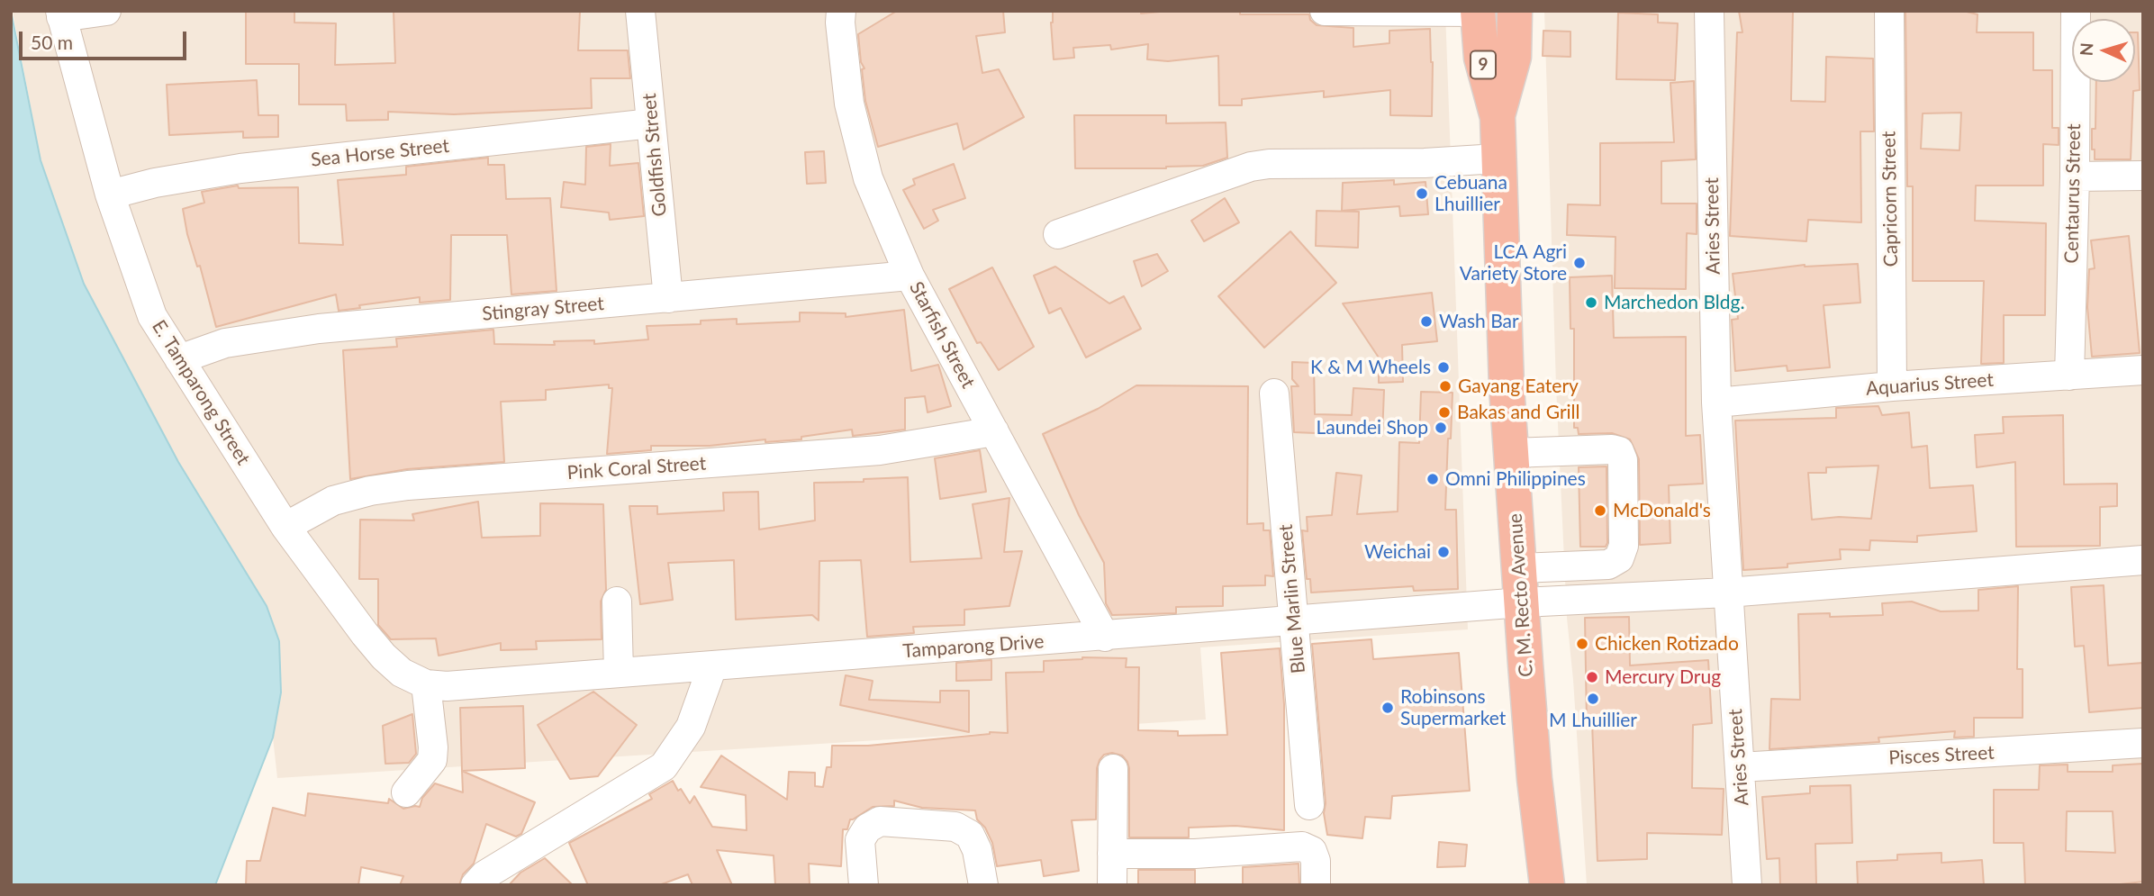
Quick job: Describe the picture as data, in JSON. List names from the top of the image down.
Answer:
{
  "streets": {
    "highway": ["9", "C. M. Recto Avenue"],
    "street": [
      "Sea Horse Street",
      "Goldfish Street",
      "Centaurus Street",
      "Capricorn Street",
      "Aries Street",
      "Stingray Street",
      "Starfish Street",
      "Aquarius Street",
      "E. Tamparong Street",
      "Pink Coral Street",
      "Blue Marlin Street",
      "Tamparong Drive",
      "Pisces Street"
    ]
  },
  "crossings": [
    ["Sea Horse Street", "Goldfish Street"],
    ["Sea Horse Street", "E. Tamparong Street"],
    ["Goldfish Street", "Stingray Street"],
    ["Centaurus Street", "Aquarius Street"],
    ["Capricorn Street", "Aquarius Street"],
    ["Aries Street", "Aquarius Street"],
    ["Aries Street", "Pisces Street"],
    ["Stingray Street", "Starfish Street"],
    ["Stingray Street", "E. Tamparong Street"],
    ["Starfish Street", "Pink Coral Street"],
    ["Starfish Street", "Tamparong Drive"],
    ["E. Tamparong Street", "Pink Coral Street"],
    ["E. Tamparong Street", "Tamparong Drive"],
    ["C. M. Recto Avenue", "Tamparong Drive"],
    ["Blue Marlin Street", "Tamparong Drive"]
  ],
  "places": [
    "Cebuana Lhuillier",
    "LCA Agri Variety Store",
    "Marchedon Bldg.",
    "Wash Bar",
    "K & M Wheels",
    "Gayang Eatery",
    "Bakas and Grill",
    "Laundei Shop",
    "Omni Philippines",
    "McDonald's",
    "Weichai",
    "Chicken Rotizado",
    "Mercury Drug",
    "M Lhuillier",
    "Robinsons Supermarket"
  ],
  "scale_bar": "50 m",
  "north": "left"
}
